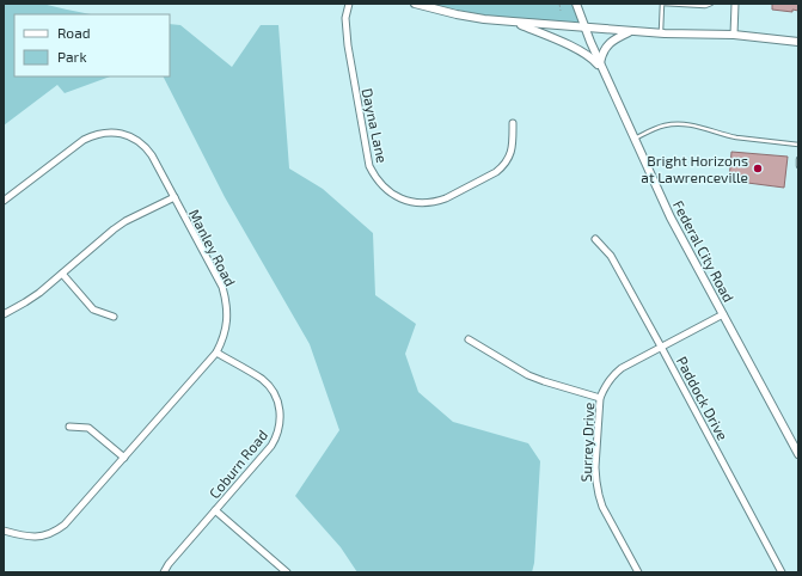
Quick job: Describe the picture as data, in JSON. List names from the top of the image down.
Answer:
{
  "streets": {
    "street": [
      "Dayna Lane",
      "Manley Road",
      "Federal City Road",
      "Paddock Drive",
      "Surrey Drive",
      "Coburn Road"
    ]
  },
  "crossings": [
    ["Manley Road", "Coburn Road"],
    ["Federal City Road", "Surrey Drive"],
    ["Paddock Drive", "Surrey Drive"]
  ],
  "places": ["Bright Horizons at Lawrenceville"],
  "legend": ["Road", "Park"]
}
